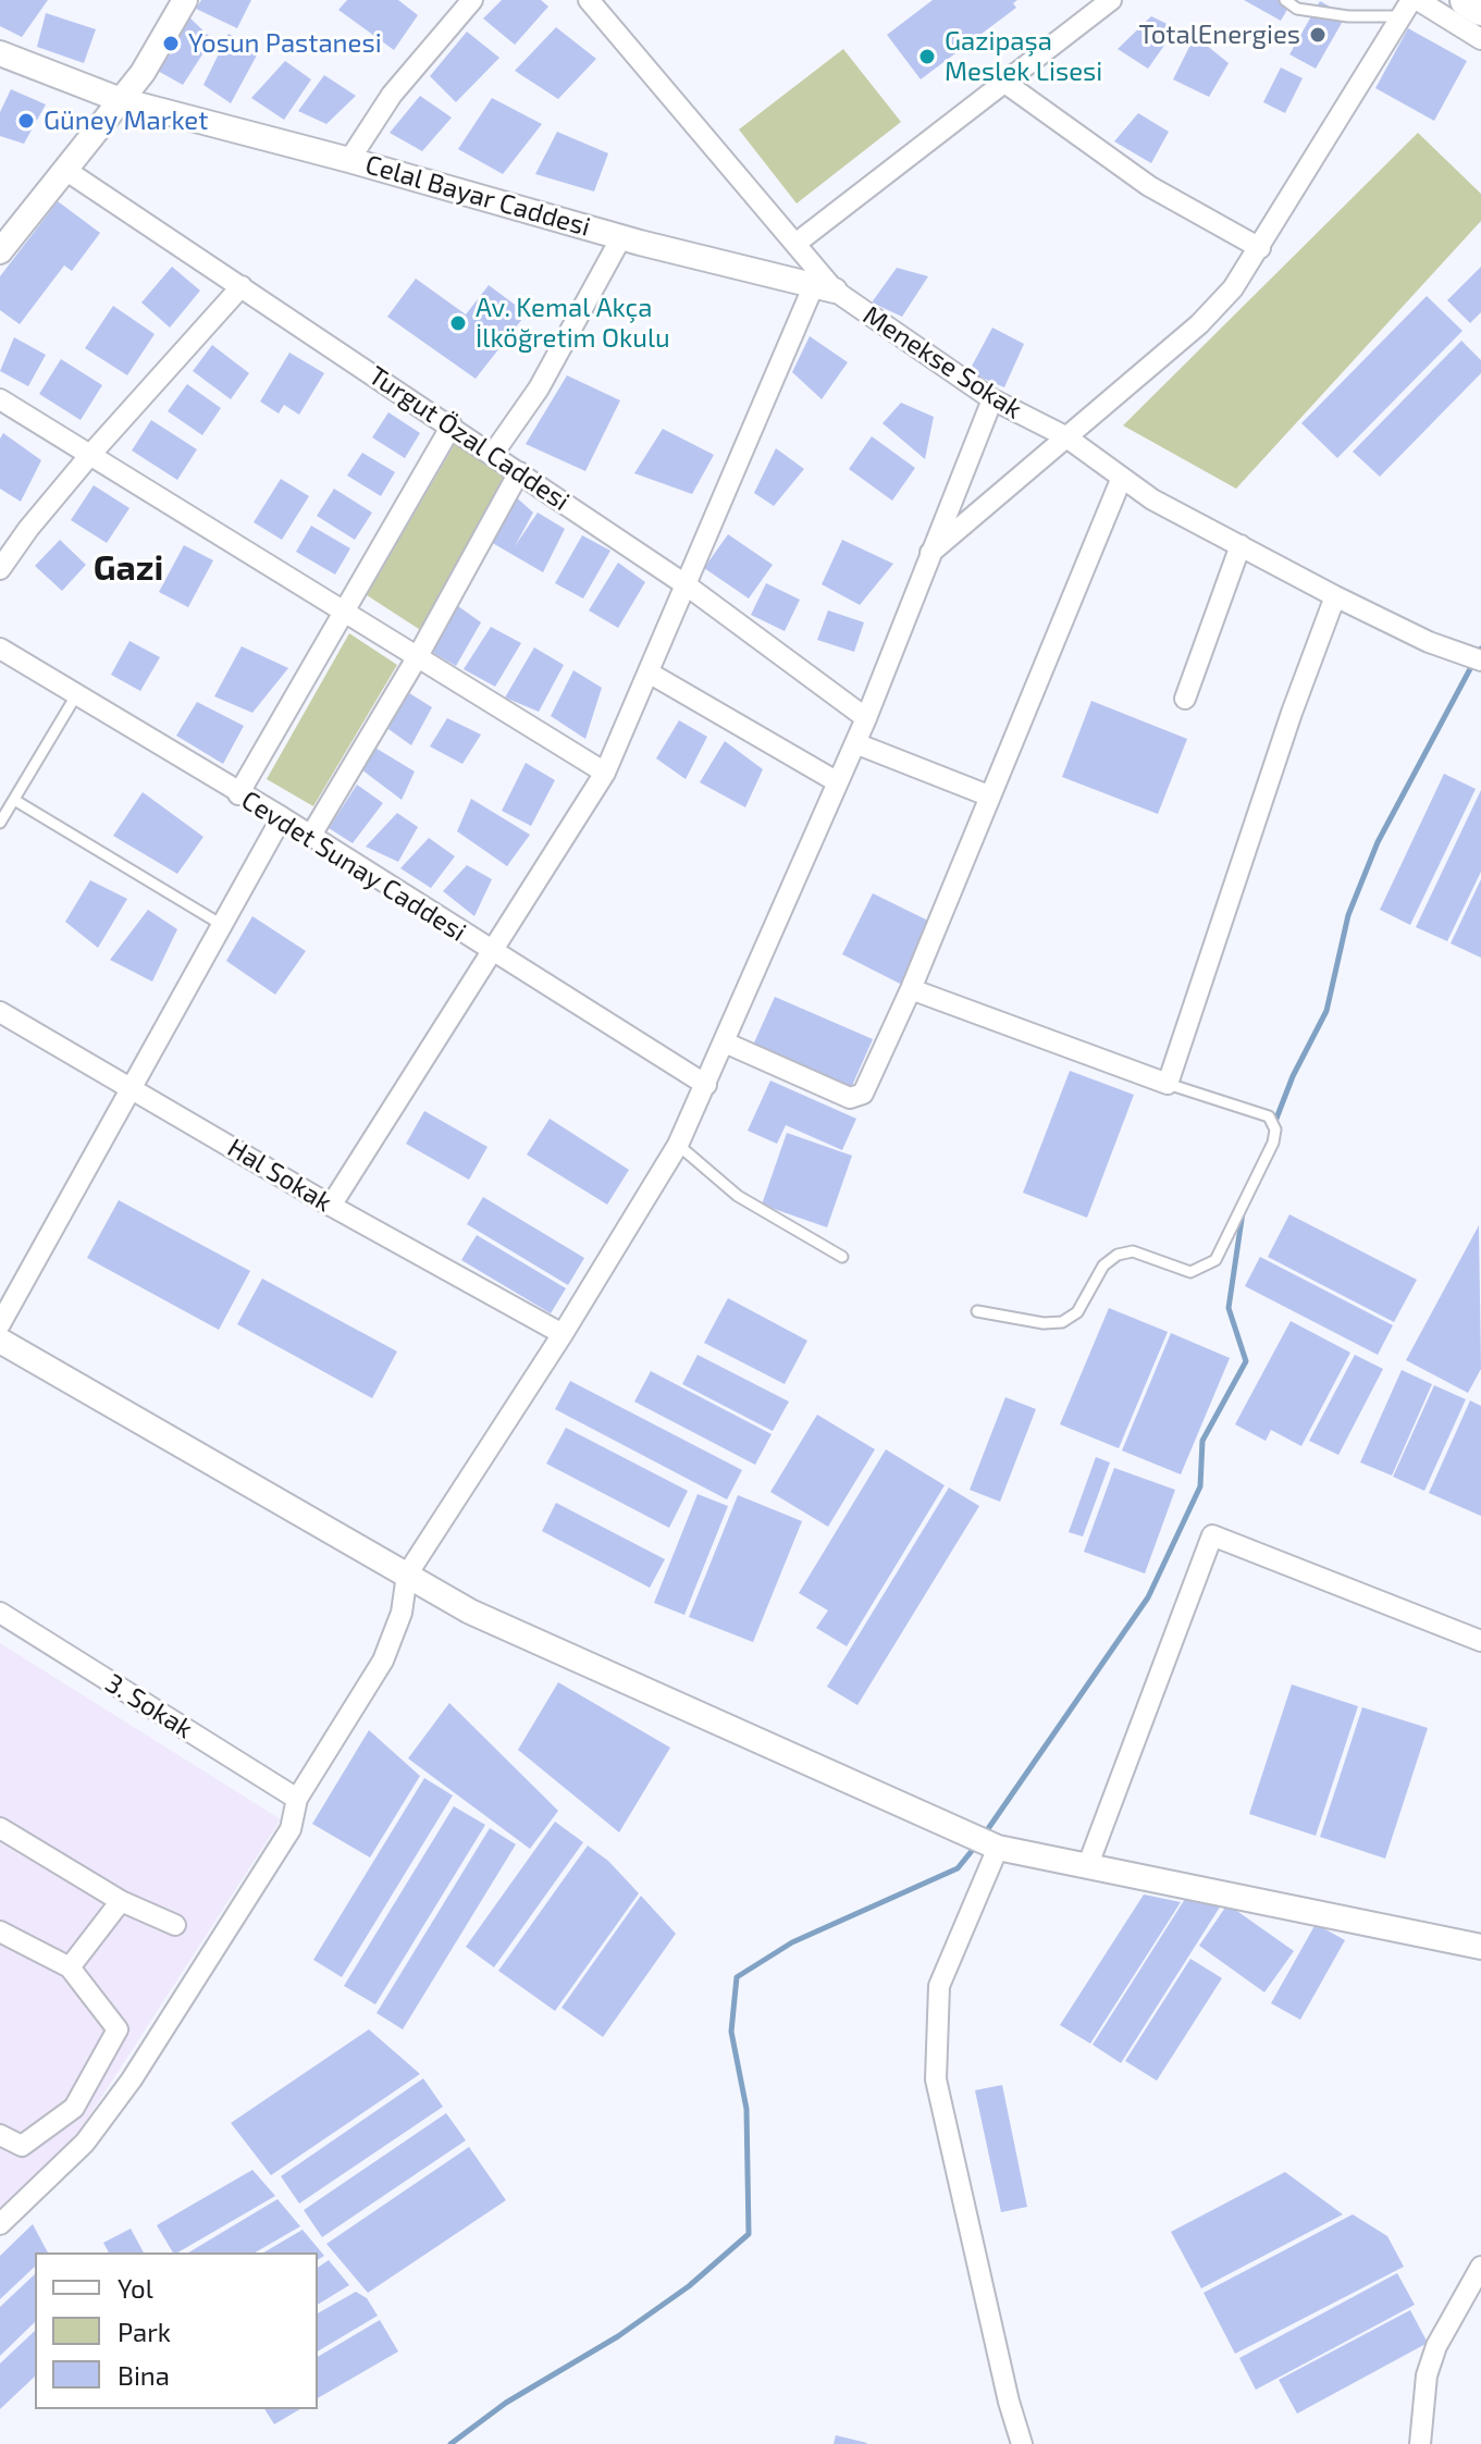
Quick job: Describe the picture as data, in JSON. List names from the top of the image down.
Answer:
{
  "streets": {
    "street": [
      "Celal Bayar Caddesi",
      "Menekse Sokak",
      "Turgut Özal Caddesi",
      "Cevdet Sunay Caddesi",
      "Hal Sokak",
      "3. Sokak"
    ]
  },
  "crossings": [
    ["Celal Bayar Caddesi", "Menekse Sokak"]
  ],
  "districts": ["Gazi"],
  "places": [
    "TotalEnergies",
    "Yosun Pastanesi",
    "Gazipaşa Meslek Lisesi",
    "Güney Market",
    "Av. Kemal Akça İlköğretim Okulu"
  ],
  "legend": ["Yol", "Park", "Bina"]
}
